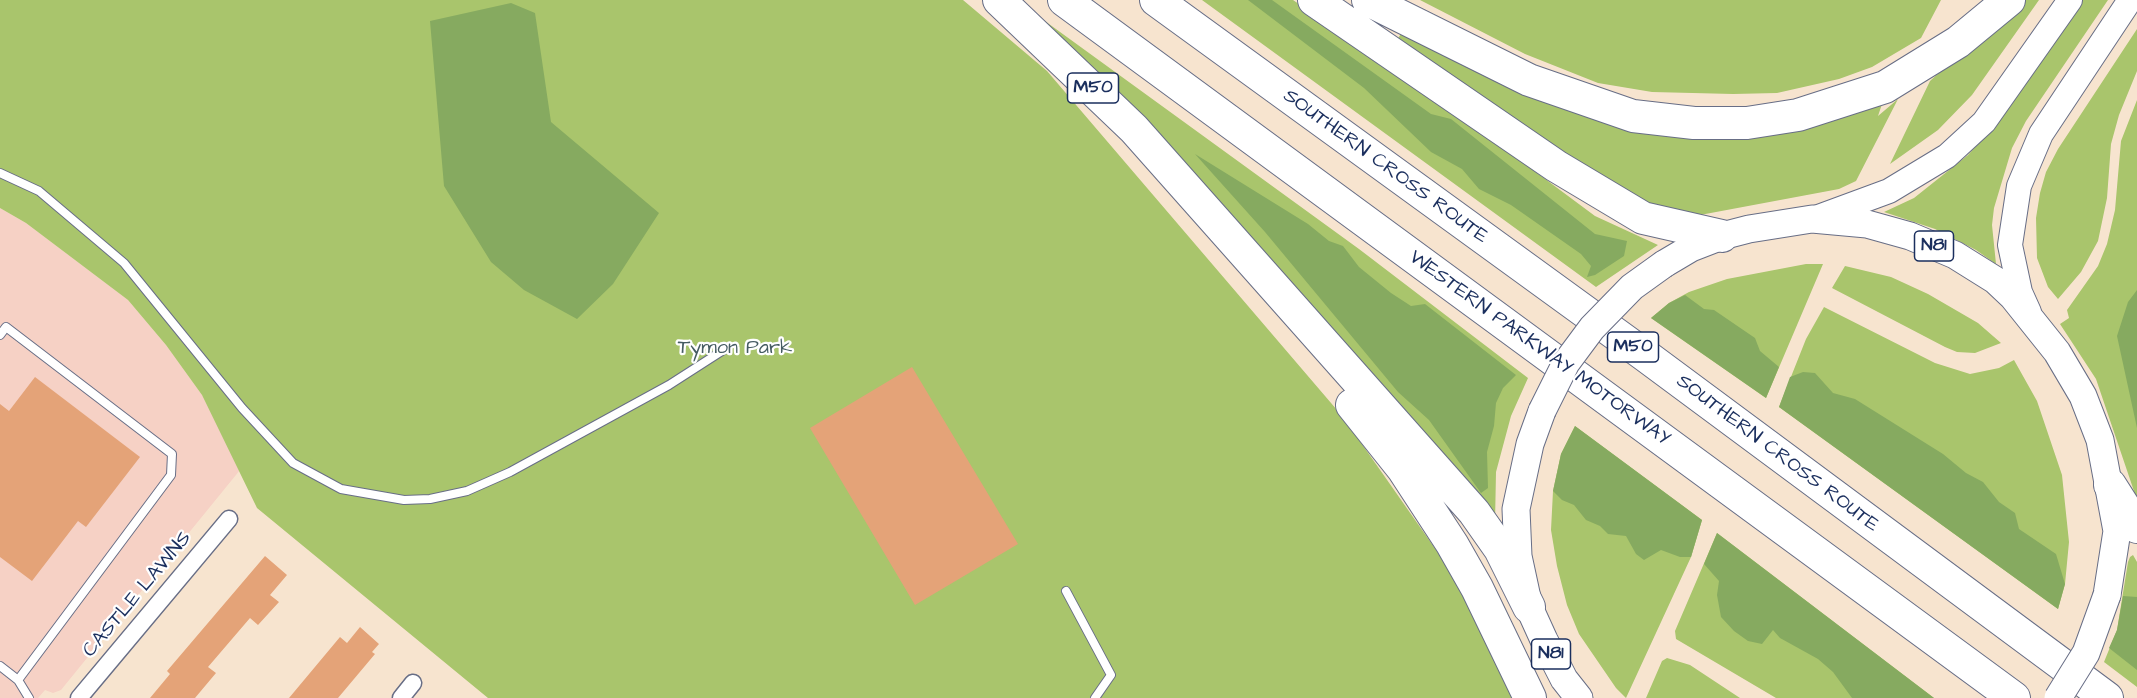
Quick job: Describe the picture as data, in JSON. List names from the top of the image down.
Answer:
{
  "streets": {
    "highway": ["M50", "SOUTHERN CROSS ROUTE", "WESTERN PARKWAY MOTORWAY"],
    "main road": ["N81"],
    "street": ["CASTLE LAWNS"]
  },
  "crossings": [
    ["M50", "N81"]
  ],
  "parks": ["Tymon Park"]
}
